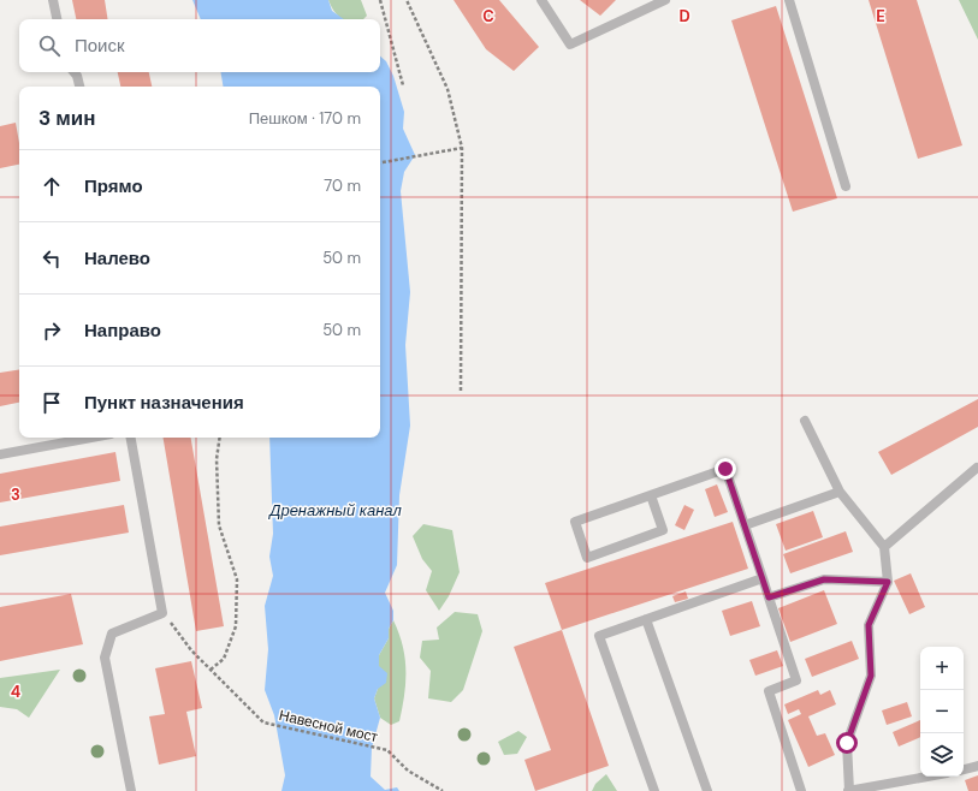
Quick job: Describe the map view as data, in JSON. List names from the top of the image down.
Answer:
{
  "streets": {
    "path": ["Навесной мост"]
  },
  "water": ["Дренажный канал"],
  "page": {
    "search": "Поиск",
    "heading": ["3 мин", "Пешком · 170 m"],
    "list": [
      ["Прямо", "70 m"],
      ["Налево", "50 m"],
      ["Направо", "50 m"],
      "Пункт назначения"
    ],
    "map_buttons": ["+", "−"]
  },
  "grid": {
    "columns": ["C", "D", "E"],
    "rows": ["3", "4"]
  }
}
